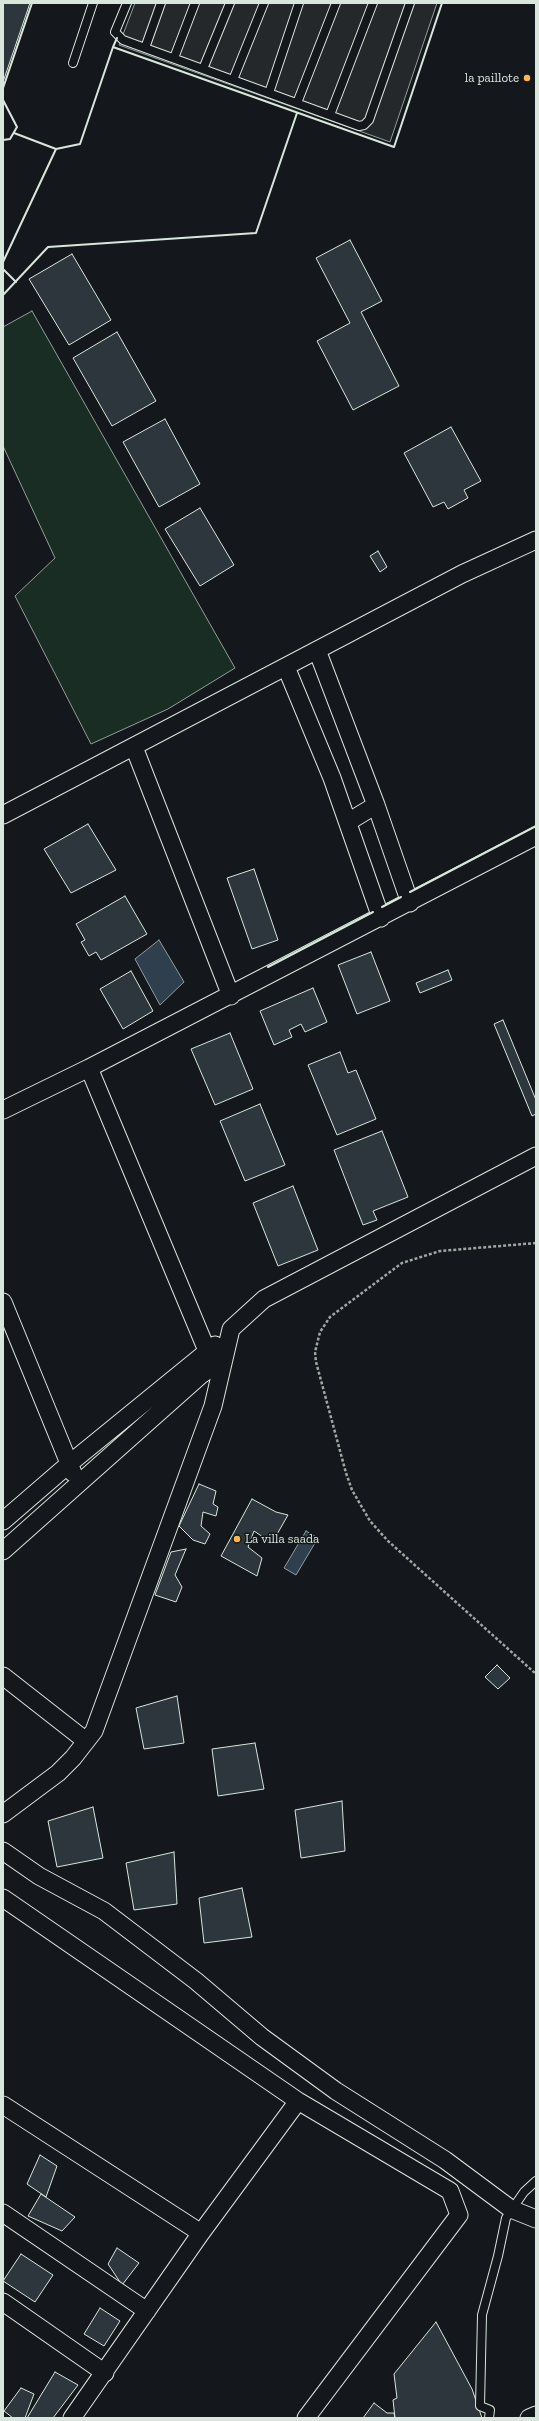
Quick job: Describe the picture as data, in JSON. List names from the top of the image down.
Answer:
{
  "places": ["la paillote", "La villa saada"]
}
